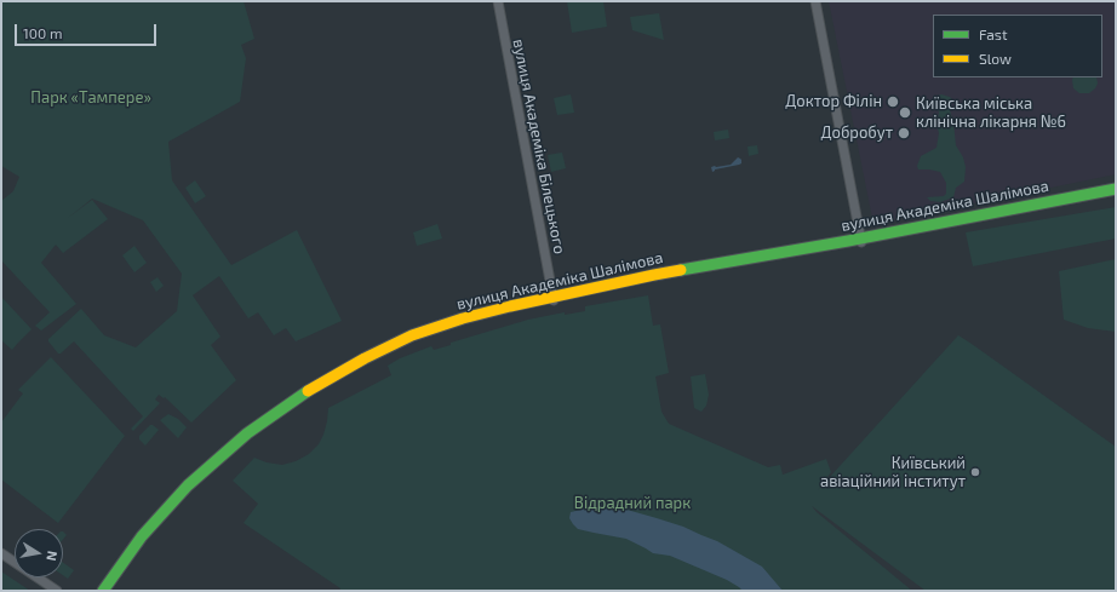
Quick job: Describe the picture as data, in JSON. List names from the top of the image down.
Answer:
{
  "streets": {
    "street": ["вулиця Академіка Білецького", "вулиця Академіка Шалімова"]
  },
  "crossings": [
    ["вулиця Академіка Білецького", "вулиця Академіка Шалімова"]
  ],
  "parks": ["Парк «Тампере»", "Відрадний парк"],
  "places": [
    "Доктор Філін",
    "Київська міська клінічна лікарня №6",
    "Добробут",
    "Київський авіаційний інститут"
  ],
  "legend": ["Fast", "Slow"],
  "scale_bar": "100 m",
  "north": "right"
}
